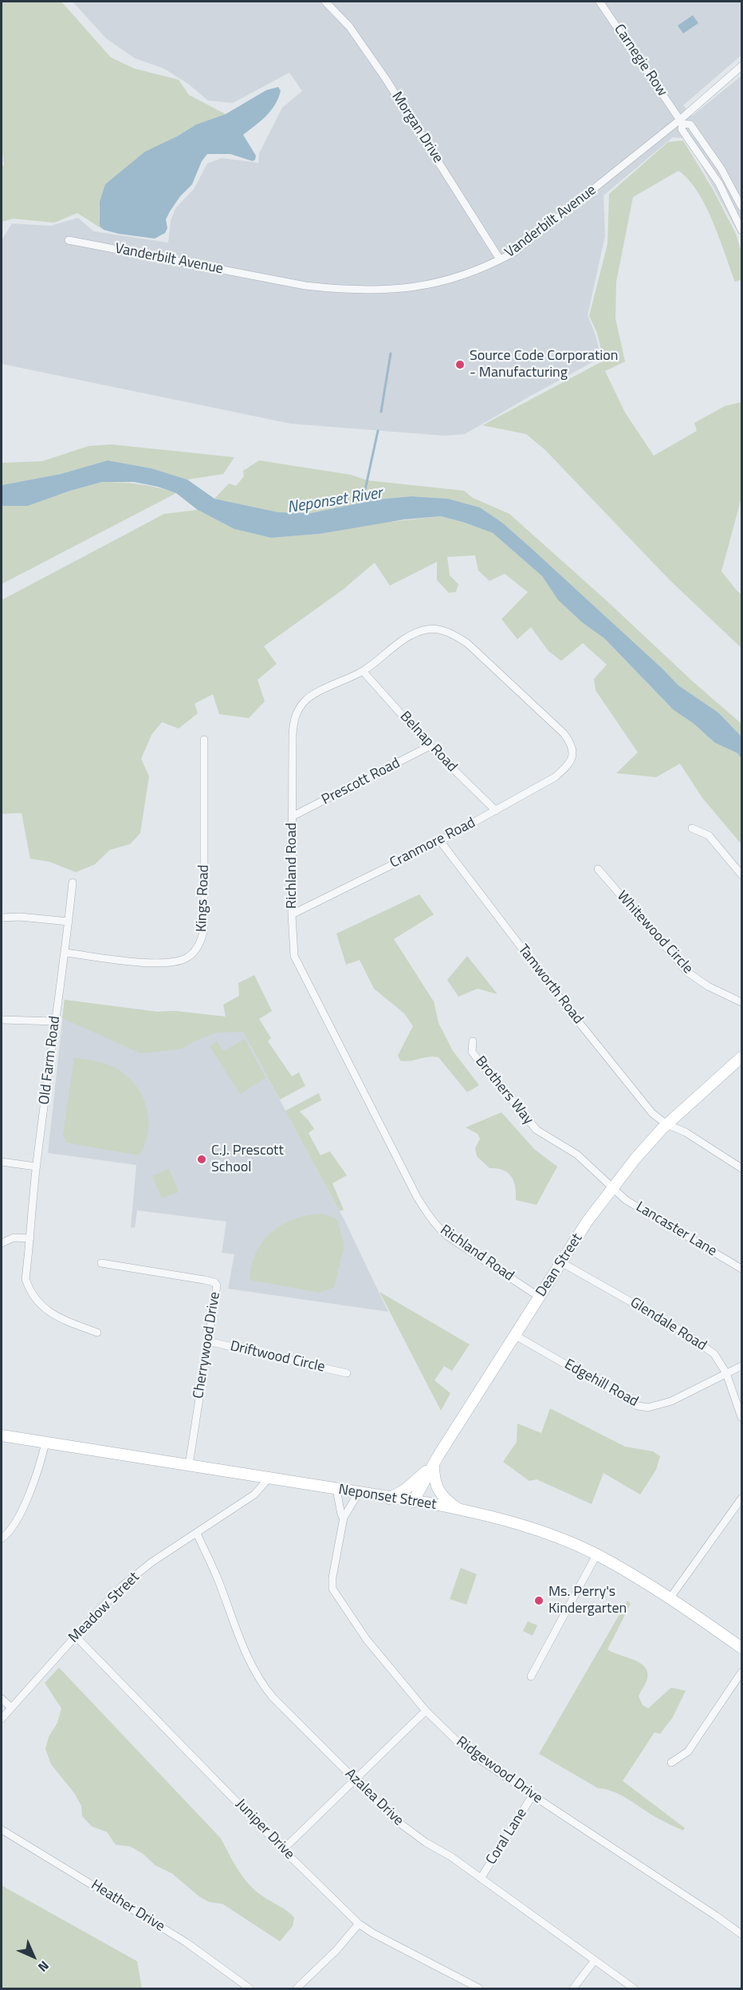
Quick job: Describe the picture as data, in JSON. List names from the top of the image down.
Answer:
{
  "streets": {
    "main road": ["Dean Street", "Neponset Street"],
    "street": [
      "Carnegie Row",
      "Morgan Drive",
      "Vanderbilt Avenue",
      "Belnap Road",
      "Prescott Road",
      "Cranmore Road",
      "Richland Road",
      "Kings Road",
      "Whitewood Circle",
      "Tamworth Road",
      "Old Farm Road",
      "Brothers Way",
      "Lancaster Lane",
      "Glendale Road",
      "Cherrywood Drive",
      "Driftwood Circle",
      "Edgehill Road",
      "Meadow Street",
      "Ridgewood Drive",
      "Azalea Drive",
      "Juniper Drive",
      "Coral Lane",
      "Heather Drive"
    ]
  },
  "crossings": [
    ["Carnegie Row", "Vanderbilt Avenue"],
    ["Morgan Drive", "Vanderbilt Avenue"],
    ["Belnap Road", "Prescott Road"],
    ["Belnap Road", "Cranmore Road"],
    ["Belnap Road", "Richland Road"],
    ["Prescott Road", "Richland Road"],
    ["Cranmore Road", "Richland Road"],
    ["Cranmore Road", "Tamworth Road"],
    ["Richland Road", "Dean Street"],
    ["Kings Road", "Old Farm Road"],
    ["Tamworth Road", "Dean Street"],
    ["Brothers Way", "Lancaster Lane"],
    ["Brothers Way", "Dean Street"],
    ["Lancaster Lane", "Dean Street"],
    ["Dean Street", "Glendale Road"],
    ["Dean Street", "Edgehill Road"],
    ["Dean Street", "Neponset Street"],
    ["Glendale Road", "Edgehill Road"],
    ["Cherrywood Drive", "Driftwood Circle"],
    ["Cherrywood Drive", "Neponset Street"],
    ["Neponset Street", "Meadow Street"],
    ["Neponset Street", "Ridgewood Drive"],
    ["Meadow Street", "Azalea Drive"],
    ["Meadow Street", "Juniper Drive"],
    ["Ridgewood Drive", "Coral Lane"],
    ["Azalea Drive", "Coral Lane"]
  ],
  "water": ["Neponset River"],
  "places": ["Source Code Corporation - Manufacturing", "C.J. Prescott School", "Ms. Perry's Kindergarten"],
  "north": "bottom right"
}
